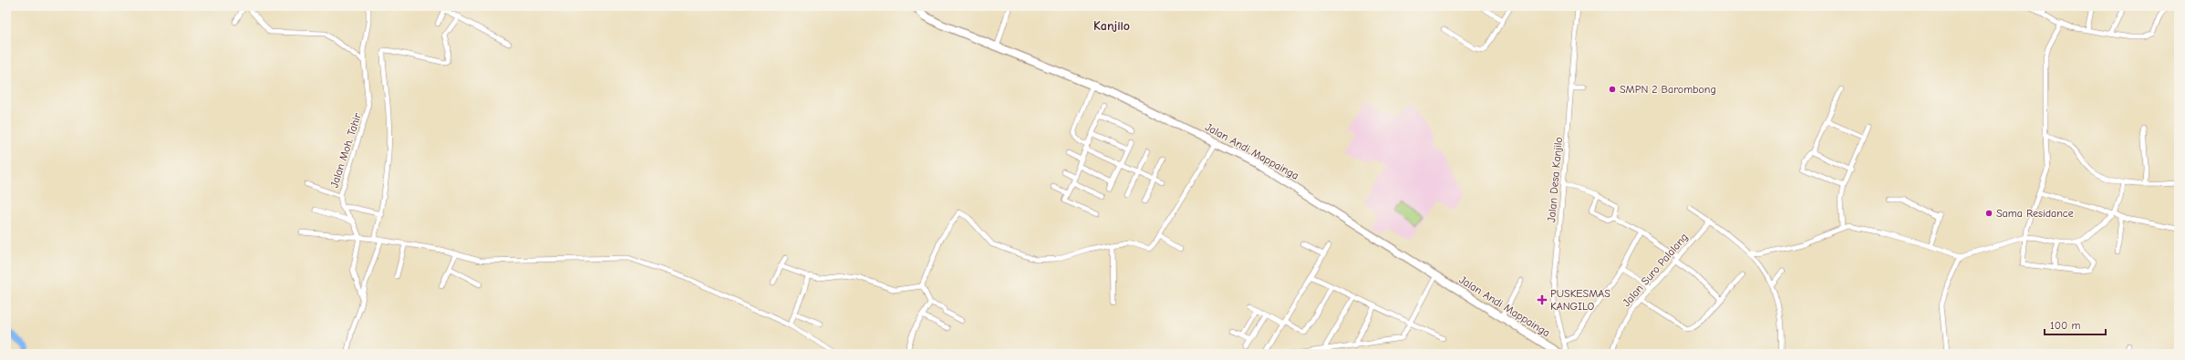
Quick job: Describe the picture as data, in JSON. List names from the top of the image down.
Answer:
{
  "streets": {
    "main road": ["Jalan Andi Mappainga"],
    "street": ["Jalan Moh. Tahir", "Jalan Desa Kanjilo", "Jalan Suro Palalang"]
  },
  "districts": ["Kanjilo"],
  "places": {
    "other": ["SMPN 2 Barombong", "Sama Residance"],
    "health": ["PUSKESMAS KANGILO"]
  },
  "scale_bar": "100 m"
}
